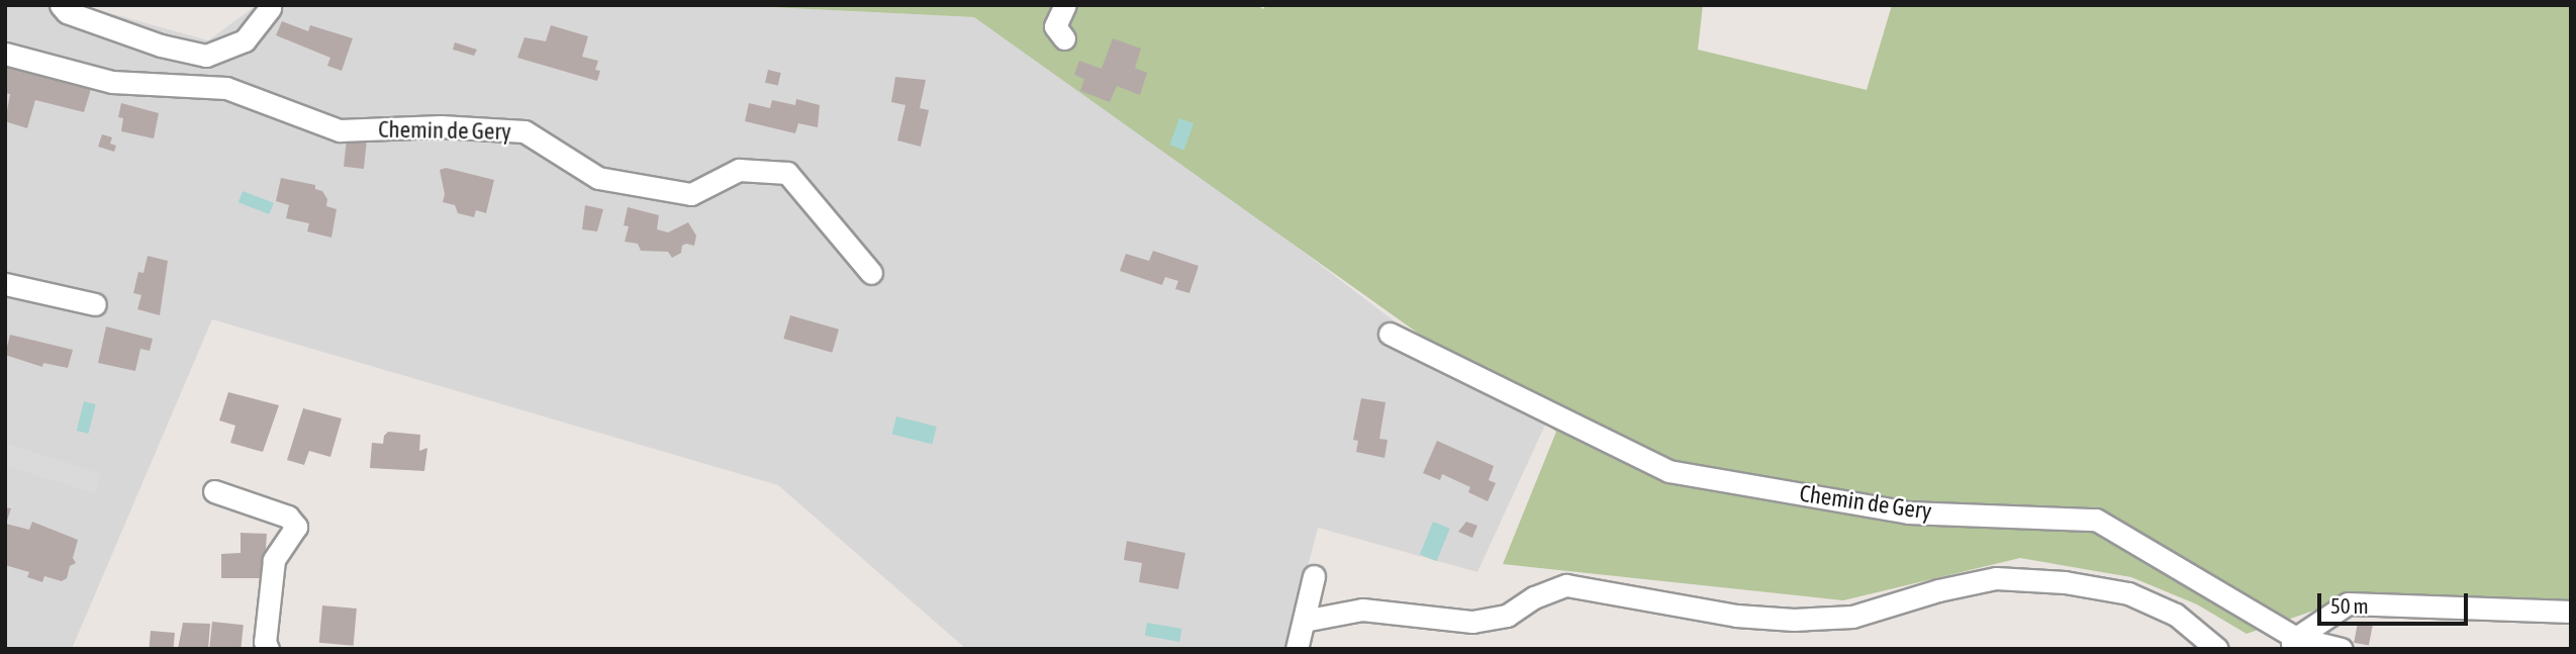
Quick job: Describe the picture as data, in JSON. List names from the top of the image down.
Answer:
{
  "streets": {
    "street": ["Chemin de Gery"]
  },
  "scale_bar": "50 m"
}
